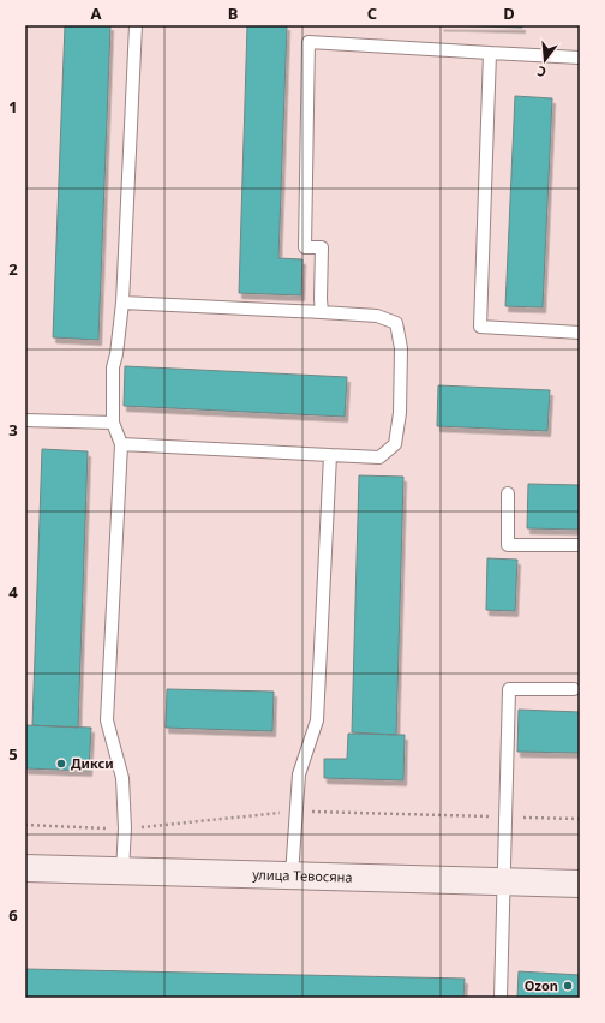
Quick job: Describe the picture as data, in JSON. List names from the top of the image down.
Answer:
{
  "streets": {
    "main road": ["улица Тевосяна"]
  },
  "places": ["Дикси", "Ozon"],
  "north": "bottom",
  "grid": {
    "columns": [
      "A",
      "B",
      "C",
      "D"
    ],
    "rows": [
      "1",
      "2",
      "3",
      "4",
      "5",
      "6"
    ]
  }
}
